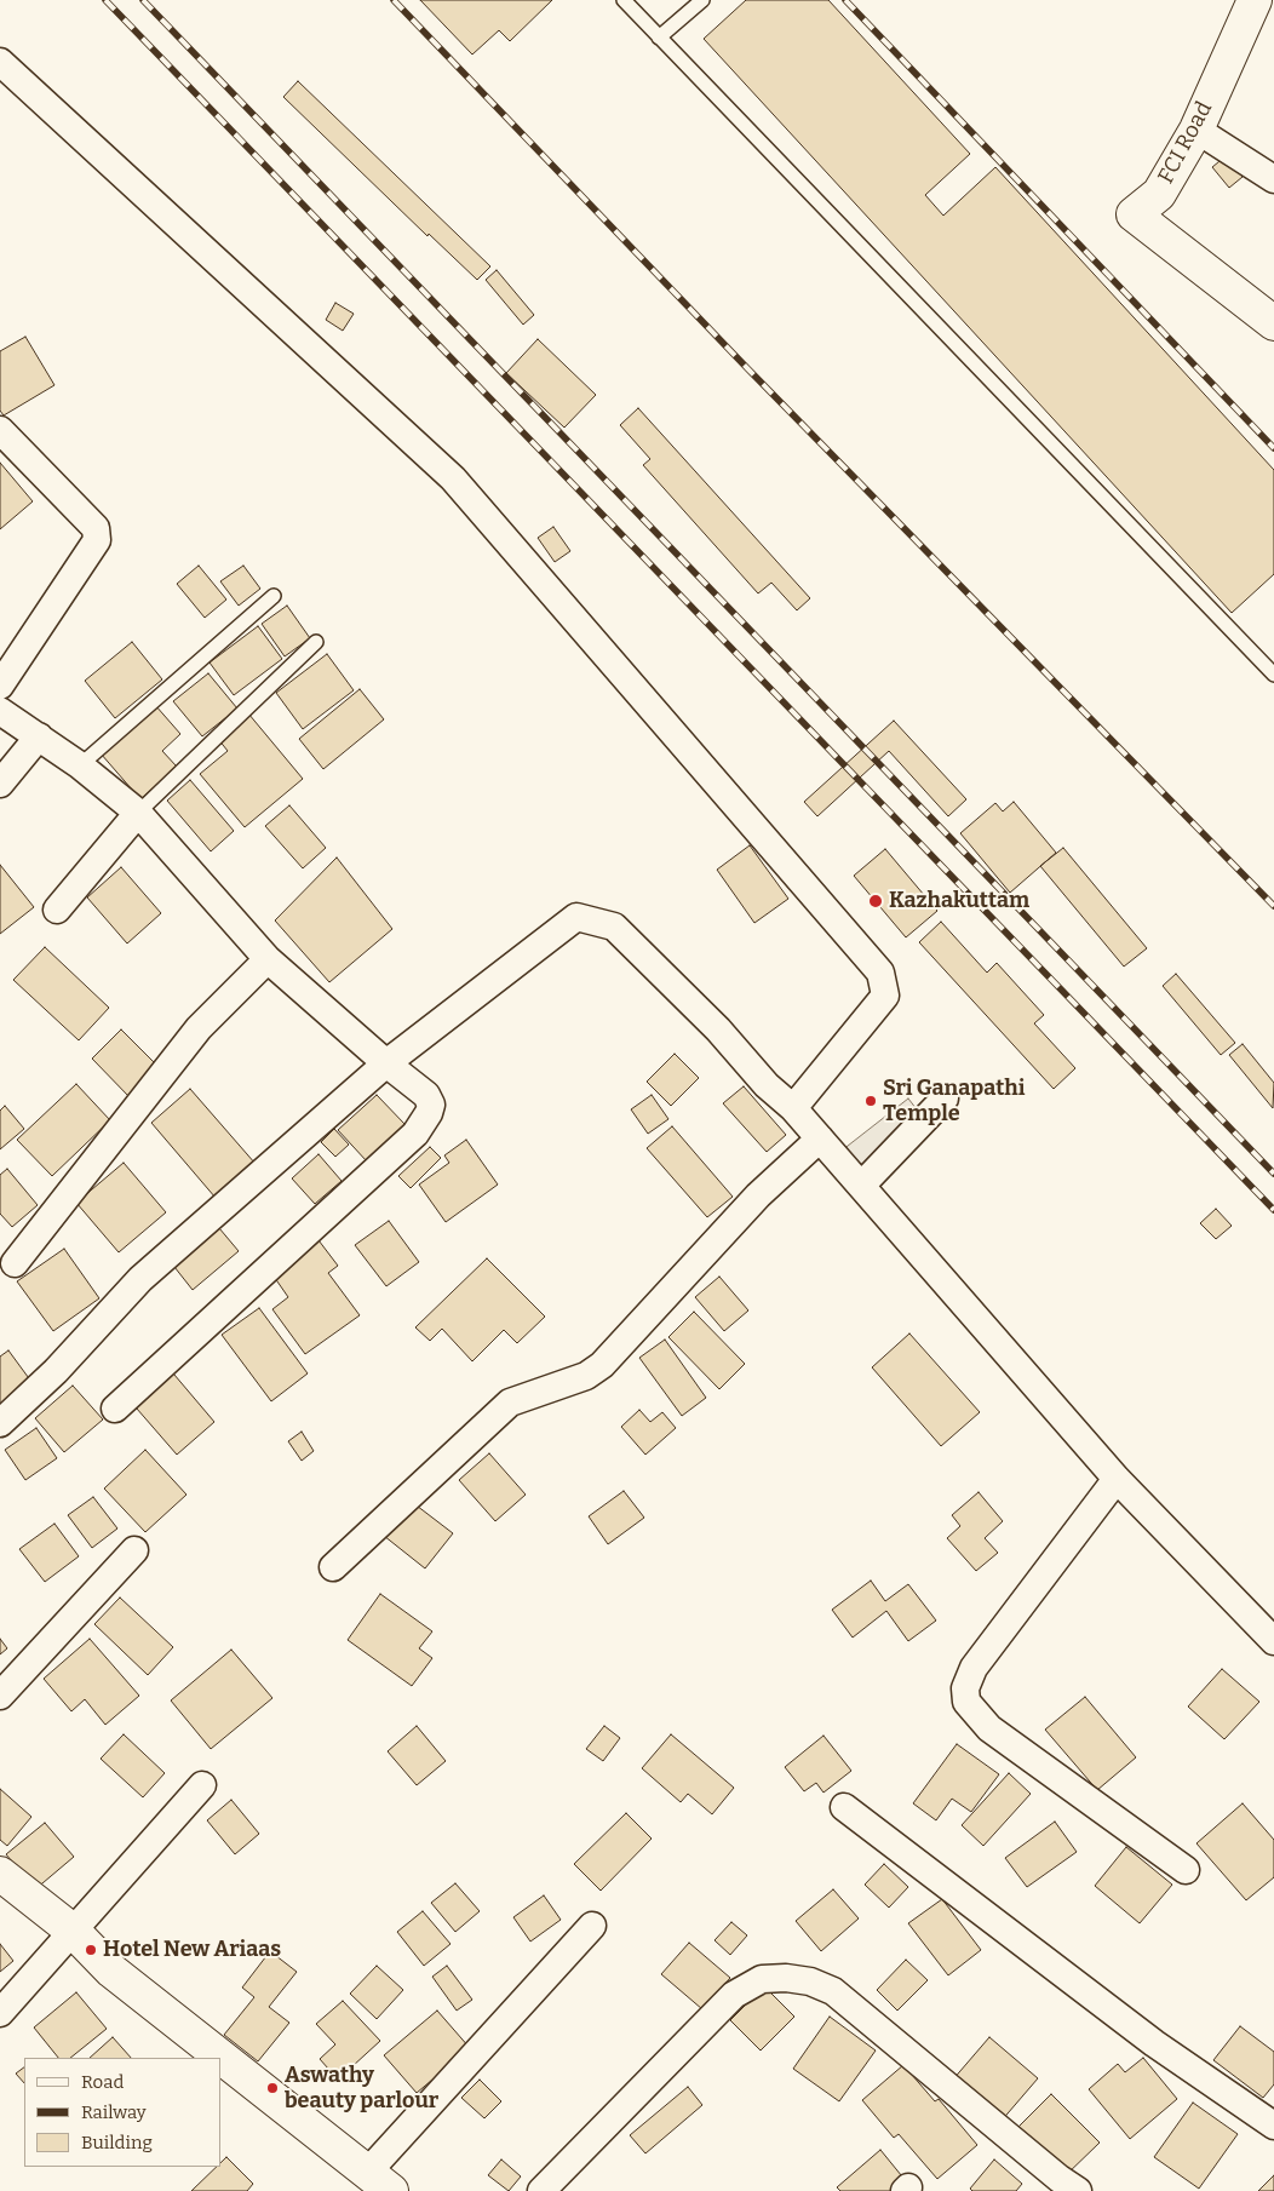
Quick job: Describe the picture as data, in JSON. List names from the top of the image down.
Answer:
{
  "streets": {
    "main road": ["FCI Road"]
  },
  "places": [
    "Kazhakuttam",
    "Sri Ganapathi Temple",
    "Hotel New Ariaas",
    "Aswathy beauty parlour"
  ],
  "legend": ["Road", "Railway", "Building"]
}
